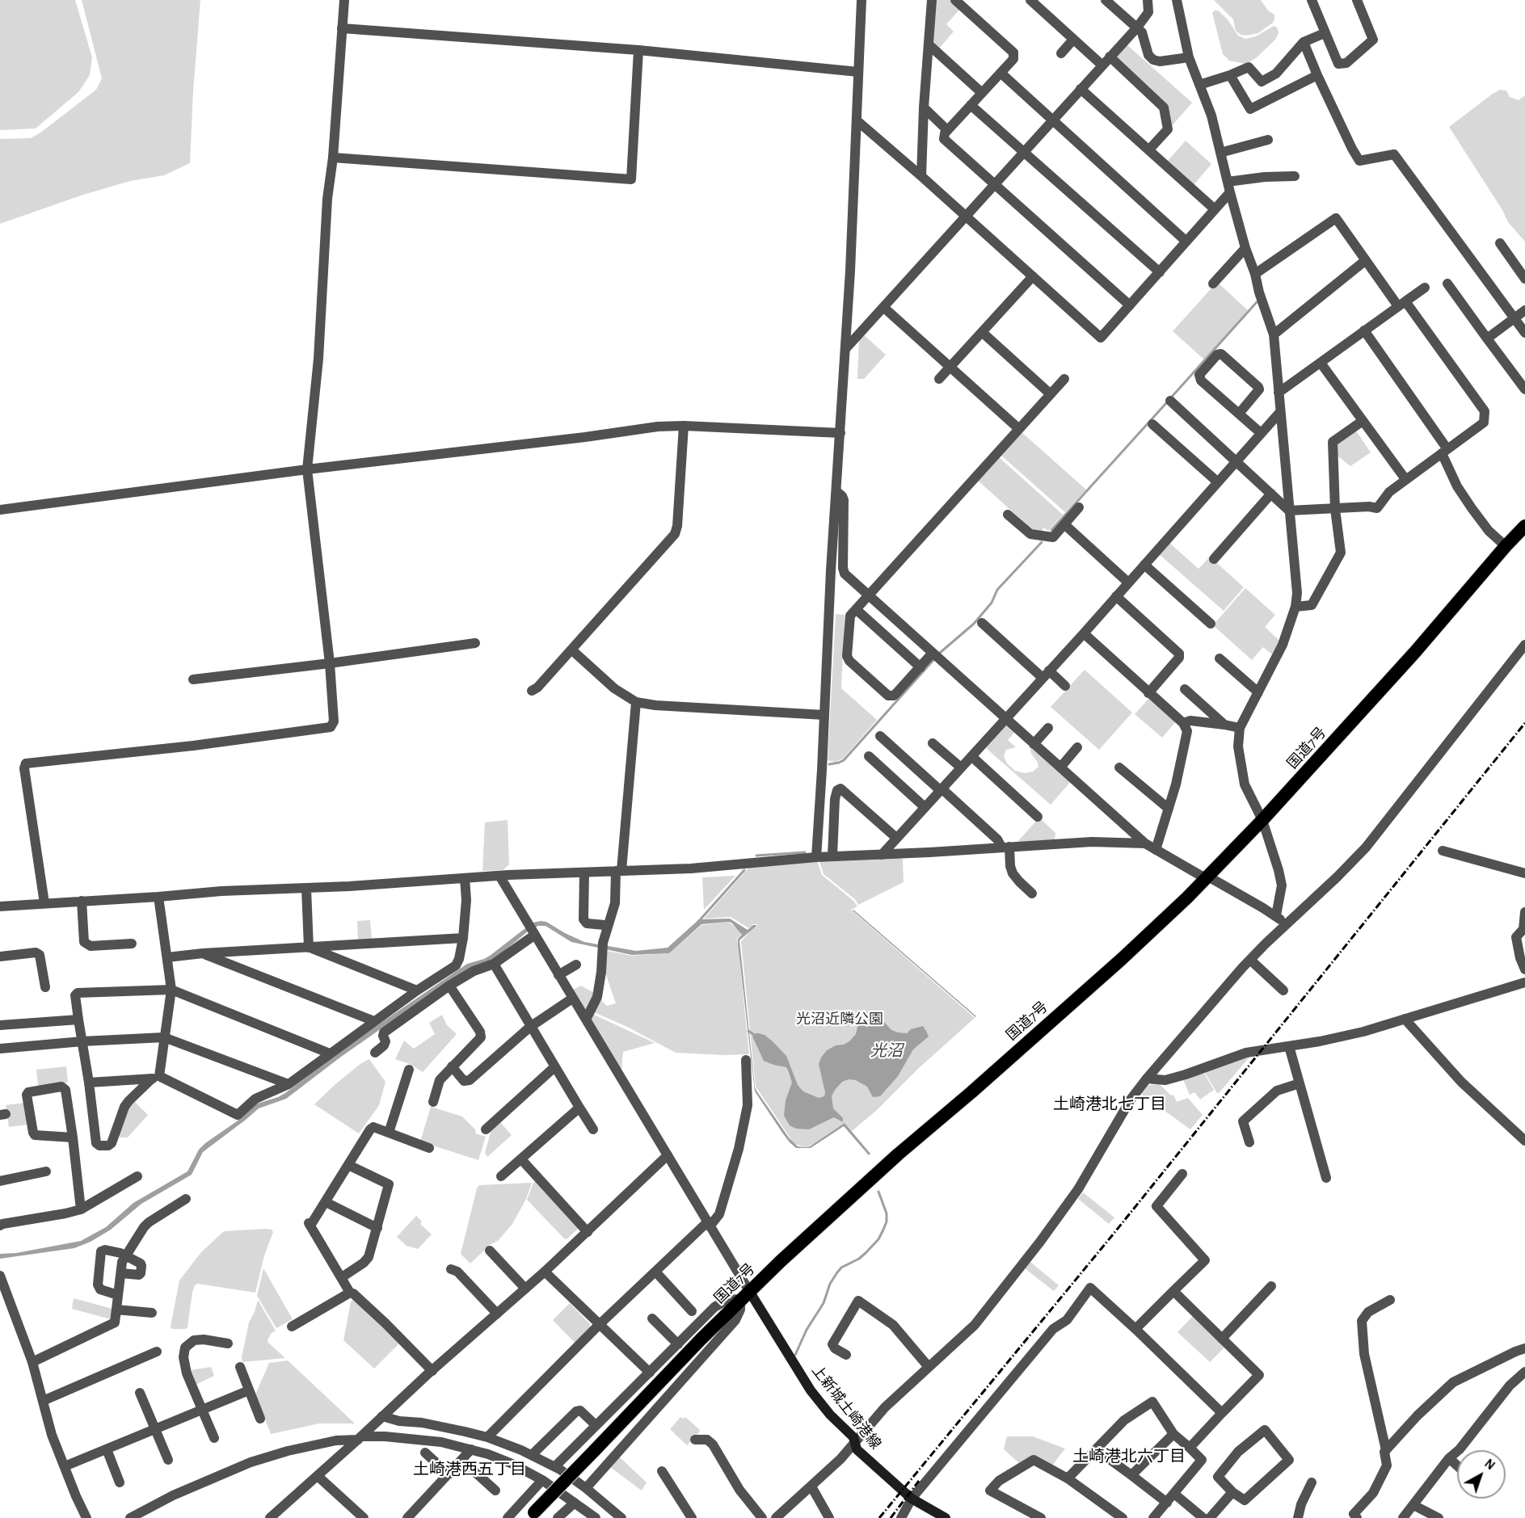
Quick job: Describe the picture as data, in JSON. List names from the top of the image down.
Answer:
{
  "streets": {
    "highway": ["国道7号"],
    "main road": ["上新城土崎港線"]
  },
  "crossings": [
    ["国道7号", "上新城土崎港線"]
  ],
  "districts": ["土崎港北七丁目", "土崎港北六丁目", "土崎港西五丁目"],
  "water": ["光沼"],
  "parks": ["光沼近隣公園"],
  "north": "top right"
}
